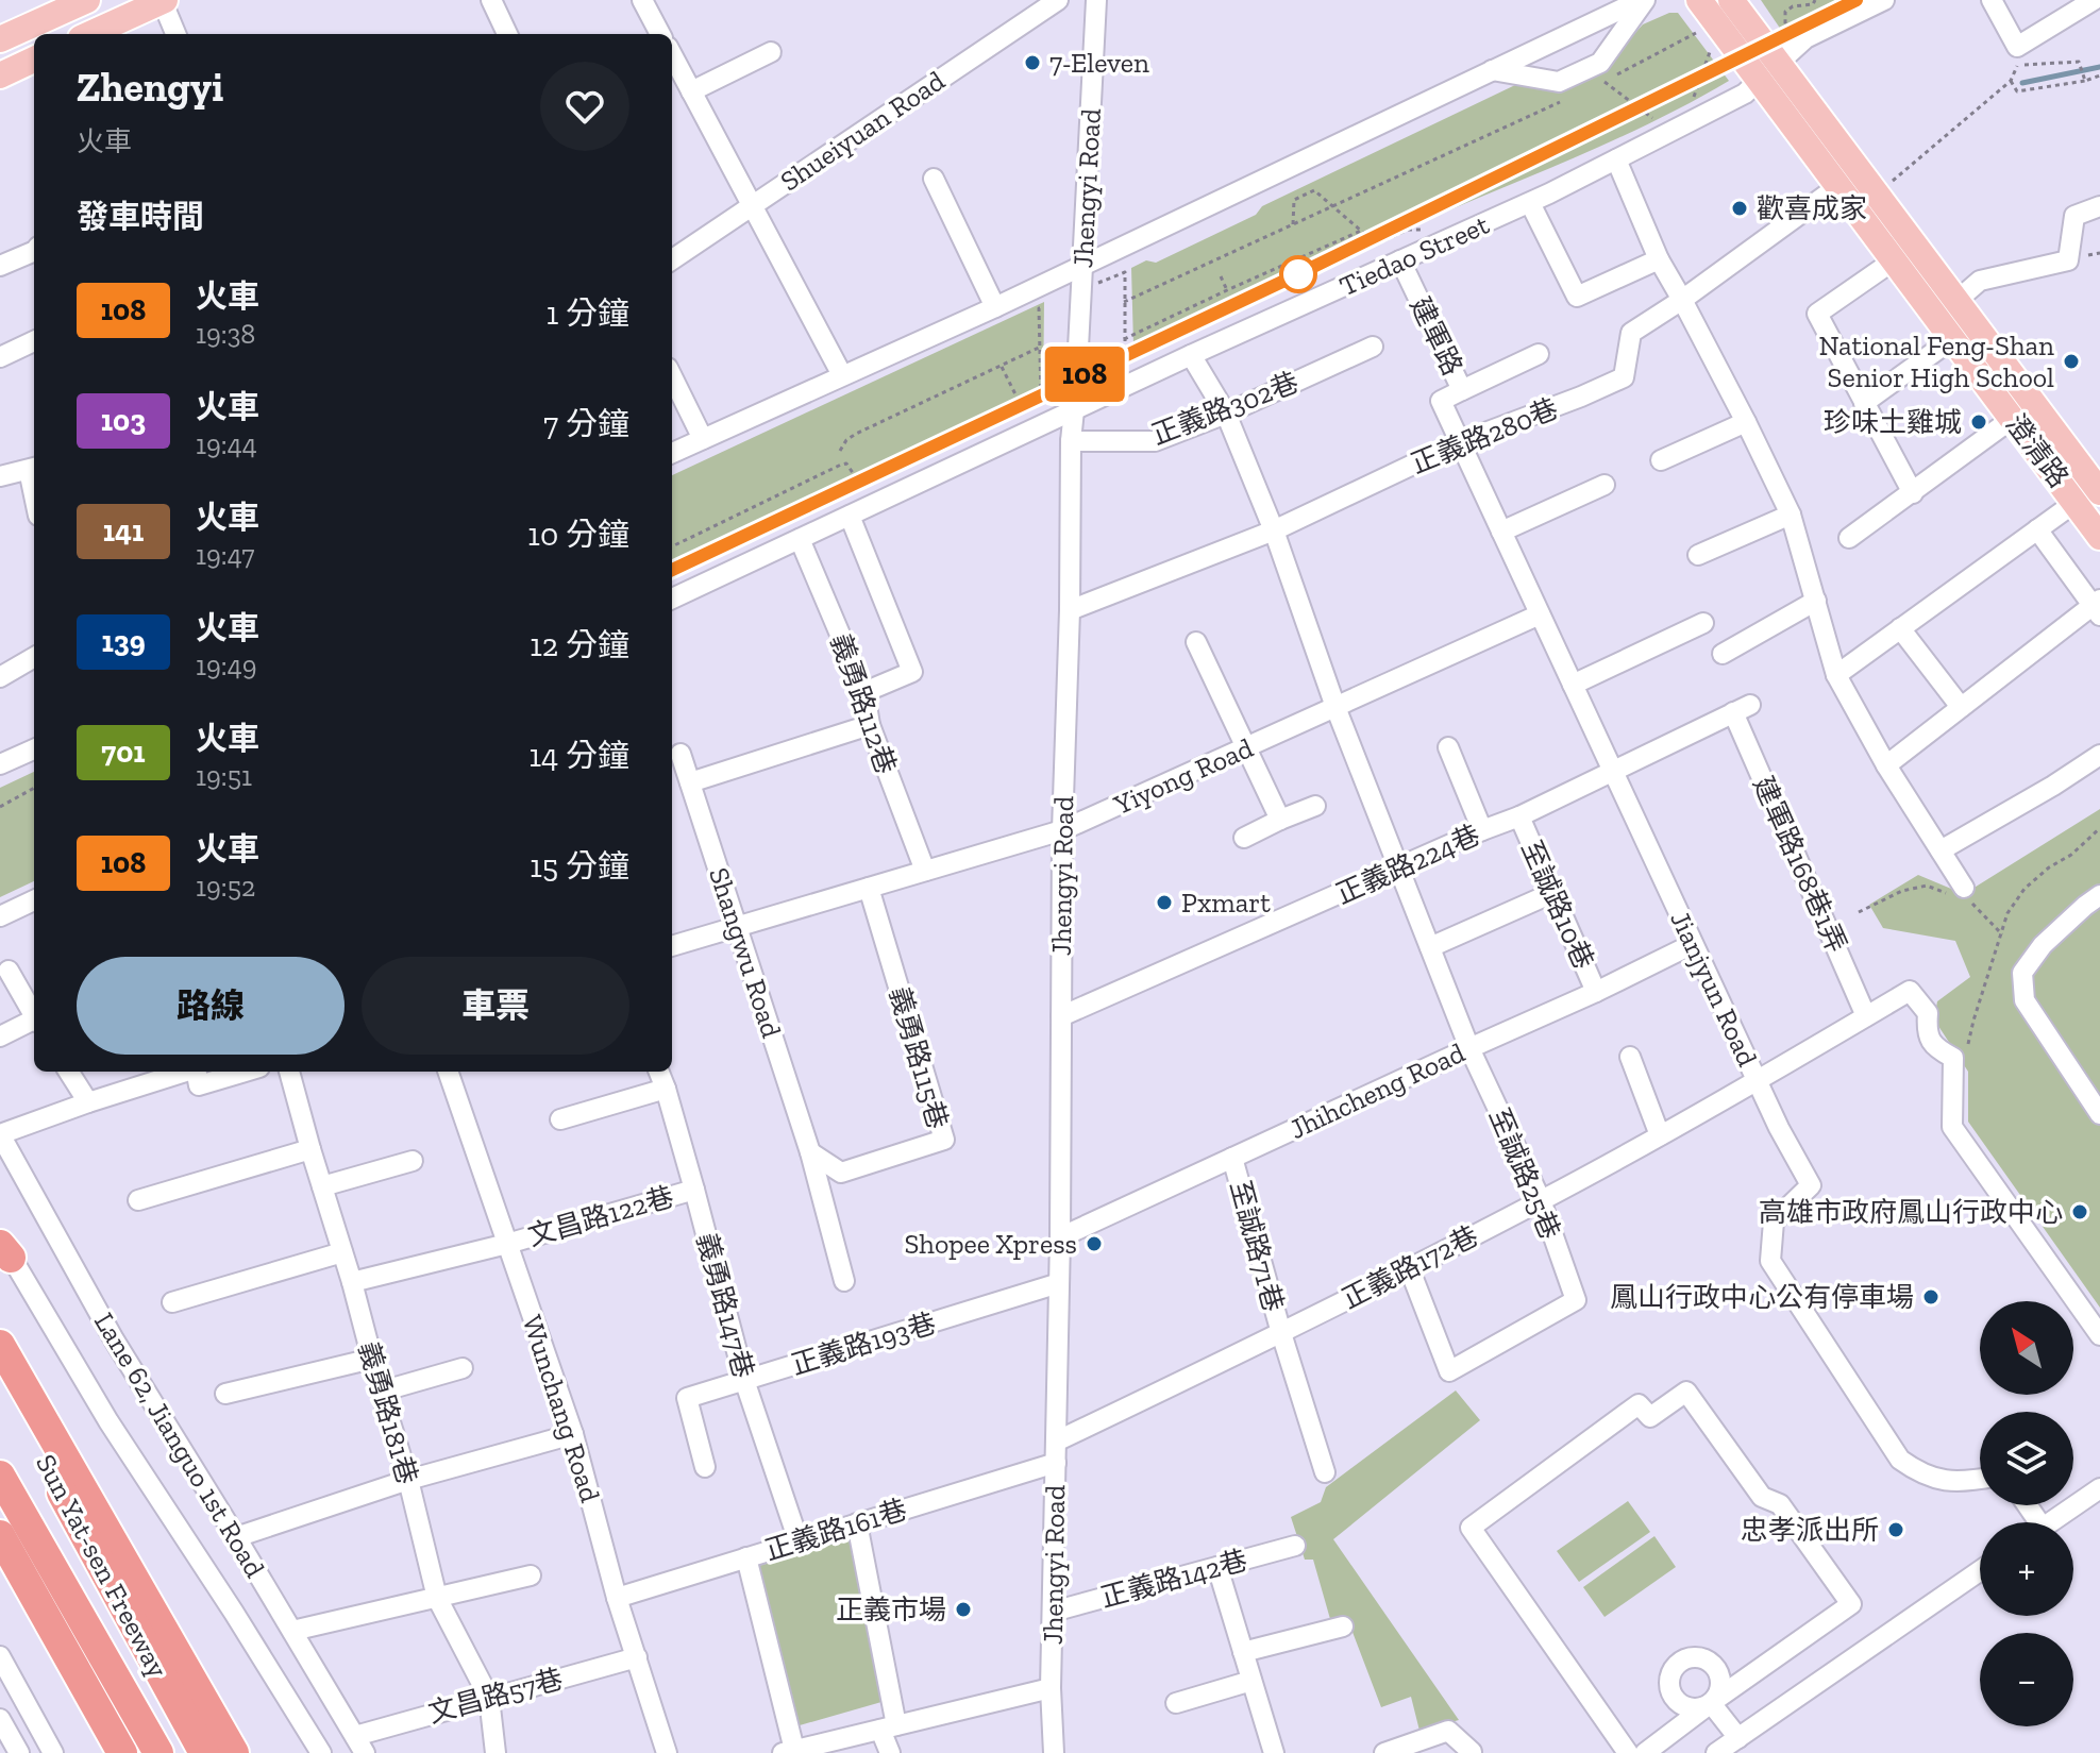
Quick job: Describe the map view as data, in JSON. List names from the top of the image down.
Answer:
{
  "streets": {
    "highway": ["Sun Yat-sen Freeway"],
    "main road": ["澄清路"],
    "street": [
      "Shueiyuan Road",
      "Jhengyi Road",
      "Tiedao Street",
      "建軍路",
      "正義路302巷",
      "正義路280巷",
      "義勇路112巷",
      "Yiyong Road",
      "正義路224巷",
      "建軍路168巷1弄",
      "至誠路10巷",
      "Shangwu Road",
      "Jianjyun Road",
      "義勇路115巷",
      "Jhihcheng Road",
      "至誠路25巷",
      "文昌路122巷",
      "至誠路71巷",
      "正義路172巷",
      "義勇路147巷",
      "正義路193巷",
      "Wunchang Road",
      "義勇路181巷",
      "Lane 62, Jianguo 1st Road",
      "正義路161巷",
      "正義路142巷",
      "文昌路57巷"
    ]
  },
  "crossings": [
    ["Jhengyi Road", "Tiedao Street"],
    ["Jhengyi Road", "正義路302巷"],
    ["Jhengyi Road", "正義路280巷"],
    ["Jhengyi Road", "Yiyong Road"],
    ["Jhengyi Road", "正義路224巷"],
    ["Jhengyi Road", "Jhihcheng Road"],
    ["Jhengyi Road", "正義路172巷"],
    ["Jhengyi Road", "正義路193巷"],
    ["Jhengyi Road", "正義路161巷"],
    ["Jhengyi Road", "正義路142巷"],
    ["Tiedao Street", "建軍路"],
    ["Tiedao Street", "澄清路"],
    ["Tiedao Street", "義勇路112巷"],
    ["Tiedao Street", "至誠路25巷"],
    ["建軍路", "Jianjyun Road"],
    ["正義路302巷", "至誠路25巷"],
    ["正義路280巷", "Jianjyun Road"],
    ["正義路280巷", "至誠路25巷"],
    ["義勇路112巷", "Yiyong Road"],
    ["Yiyong Road", "Shangwu Road"],
    ["Yiyong Road", "Jianjyun Road"],
    ["Yiyong Road", "義勇路115巷"],
    ["Yiyong Road", "至誠路25巷"],
    ["正義路224巷", "建軍路168巷1弄"],
    ["正義路224巷", "至誠路10巷"],
    ["正義路224巷", "Jianjyun Road"],
    ["正義路224巷", "至誠路25巷"],
    ["建軍路168巷1弄", "正義路172巷"],
    ["至誠路10巷", "Jhihcheng Road"],
    ["Shangwu Road", "義勇路115巷"],
    ["Jianjyun Road", "Jhihcheng Road"],
    ["Jianjyun Road", "正義路172巷"],
    ["Jhihcheng Road", "至誠路25巷"],
    ["Jhihcheng Road", "至誠路71巷"],
    ["至誠路25巷", "正義路172巷"],
    ["文昌路122巷", "義勇路147巷"],
    ["文昌路122巷", "Wunchang Road"],
    ["文昌路122巷", "義勇路181巷"],
    ["至誠路71巷", "正義路172巷"],
    ["義勇路147巷", "正義路193巷"],
    ["義勇路147巷", "正義路161巷"],
    ["Wunchang Road", "正義路161巷"],
    ["Wunchang Road", "文昌路57巷"],
    ["義勇路181巷", "文昌路57巷"],
    ["Lane 62, Jianguo 1st Road", "文昌路57巷"]
  ],
  "places": [
    "7-Eleven",
    "歡喜成家",
    "National Feng-Shan Senior High School",
    "珍味土雞城",
    "Pxmart",
    "高雄市政府鳳山行政中心",
    "Shopee Xpress",
    "鳳山行政中心公有停車場",
    "忠孝派出所",
    "正義市場"
  ],
  "north": "top left",
  "page": {
    "on_map": "108",
    "heading": [
      ["Zhengyi", "火車"],
      "發車時間"
    ],
    "list": [
      {
        "mark": "108",
        "name": "火車",
        "note": "19:38",
        "value": "1 分鐘"
      },
      {
        "mark": "103",
        "name": "火車",
        "note": "19:44",
        "value": "7 分鐘"
      },
      {
        "mark": "141",
        "name": "火車",
        "note": "19:47",
        "value": "10 分鐘"
      },
      {
        "mark": "139",
        "name": "火車",
        "note": "19:49",
        "value": "12 分鐘"
      },
      {
        "mark": "701",
        "name": "火車",
        "note": "19:51",
        "value": "14 分鐘"
      },
      {
        "mark": "108",
        "name": "火車",
        "note": "19:52",
        "value": "15 分鐘"
      }
    ],
    "buttons": ["路線", "車票"],
    "map_buttons": ["+", "−"]
  }
}
